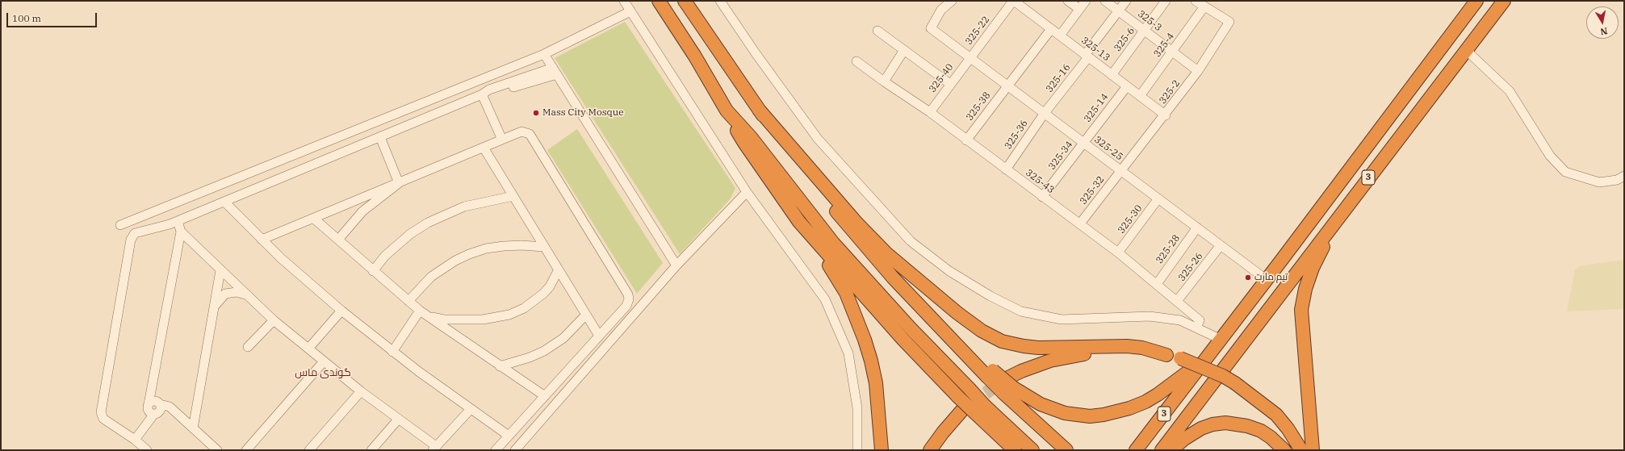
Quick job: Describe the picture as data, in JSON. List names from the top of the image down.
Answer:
{
  "streets": {
    "highway": ["3"],
    "street": [
      "325-3",
      "325-22",
      "325-6",
      "325-4",
      "325-13",
      "325-40",
      "325-16",
      "325-2",
      "325-38",
      "325-14",
      "325-36",
      "325-25",
      "325-34",
      "325-43",
      "325-32",
      "325-30",
      "325-28",
      "325-26"
    ]
  },
  "crossings": [
    ["325-3", "325-6"],
    ["325-3", "325-4"],
    ["325-3", "325-16"],
    ["325-3", "325-2"],
    ["325-22", "325-13"],
    ["325-22", "325-40"],
    ["325-22", "325-25"],
    ["325-6", "325-13"],
    ["325-4", "325-13"],
    ["325-4", "325-2"],
    ["325-13", "325-16"],
    ["325-13", "325-2"],
    ["325-13", "325-38"],
    ["325-13", "325-14"],
    ["325-40", "325-25"],
    ["325-40", "325-43"],
    ["325-16", "325-36"],
    ["325-16", "325-25"],
    ["325-2", "325-25"],
    ["325-2", "325-32"],
    ["325-38", "325-25"],
    ["325-38", "325-43"],
    ["325-14", "325-25"],
    ["325-14", "325-34"],
    ["325-36", "325-25"],
    ["325-36", "325-43"],
    ["325-25", "325-34"],
    ["325-25", "3"],
    ["325-25", "325-32"],
    ["325-25", "325-30"],
    ["325-25", "325-28"],
    ["325-25", "325-26"],
    ["325-34", "325-43"],
    ["325-43", "325-32"],
    ["325-43", "325-30"],
    ["325-43", "325-28"],
    ["325-43", "325-26"]
  ],
  "districts": ["گوندی ماس"],
  "places": ["Mass City Mosque", "تيم مارت"],
  "scale_bar": "100 m",
  "north": "bottom"
}
